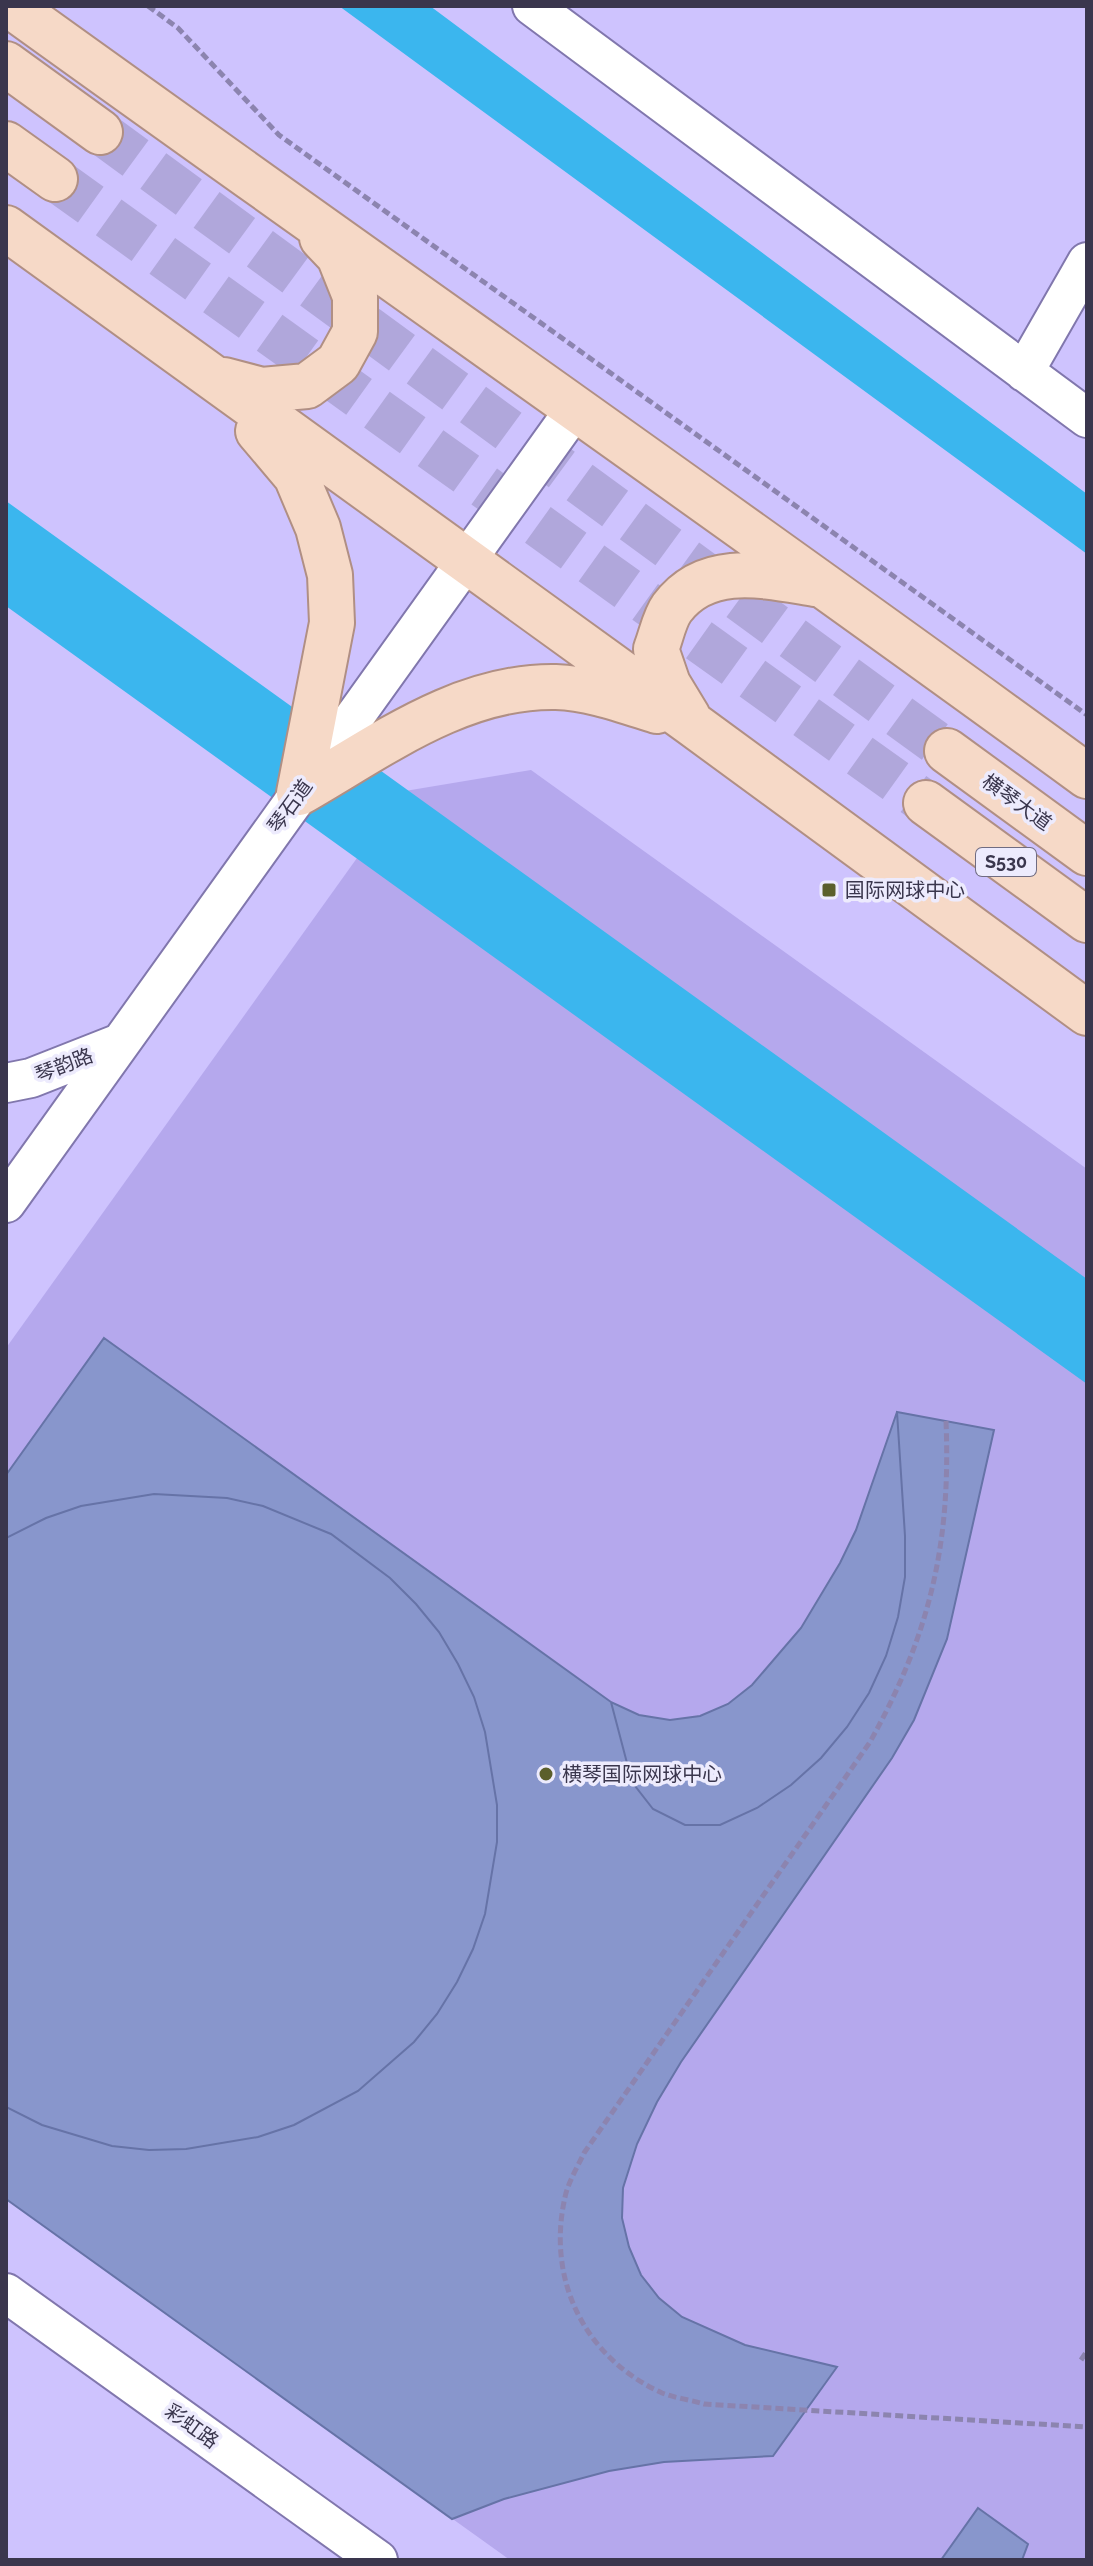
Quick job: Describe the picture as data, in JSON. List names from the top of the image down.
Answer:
{
  "streets": {
    "main road": ["横琴大道", "S530"],
    "street": ["琴石道", "琴韵路", "彩虹路"]
  },
  "crossings": [
    ["琴石道", "琴韵路"]
  ],
  "places": {
    "transit": ["国际网球中心"],
    "other": ["横琴国际网球中心"]
  }
}
